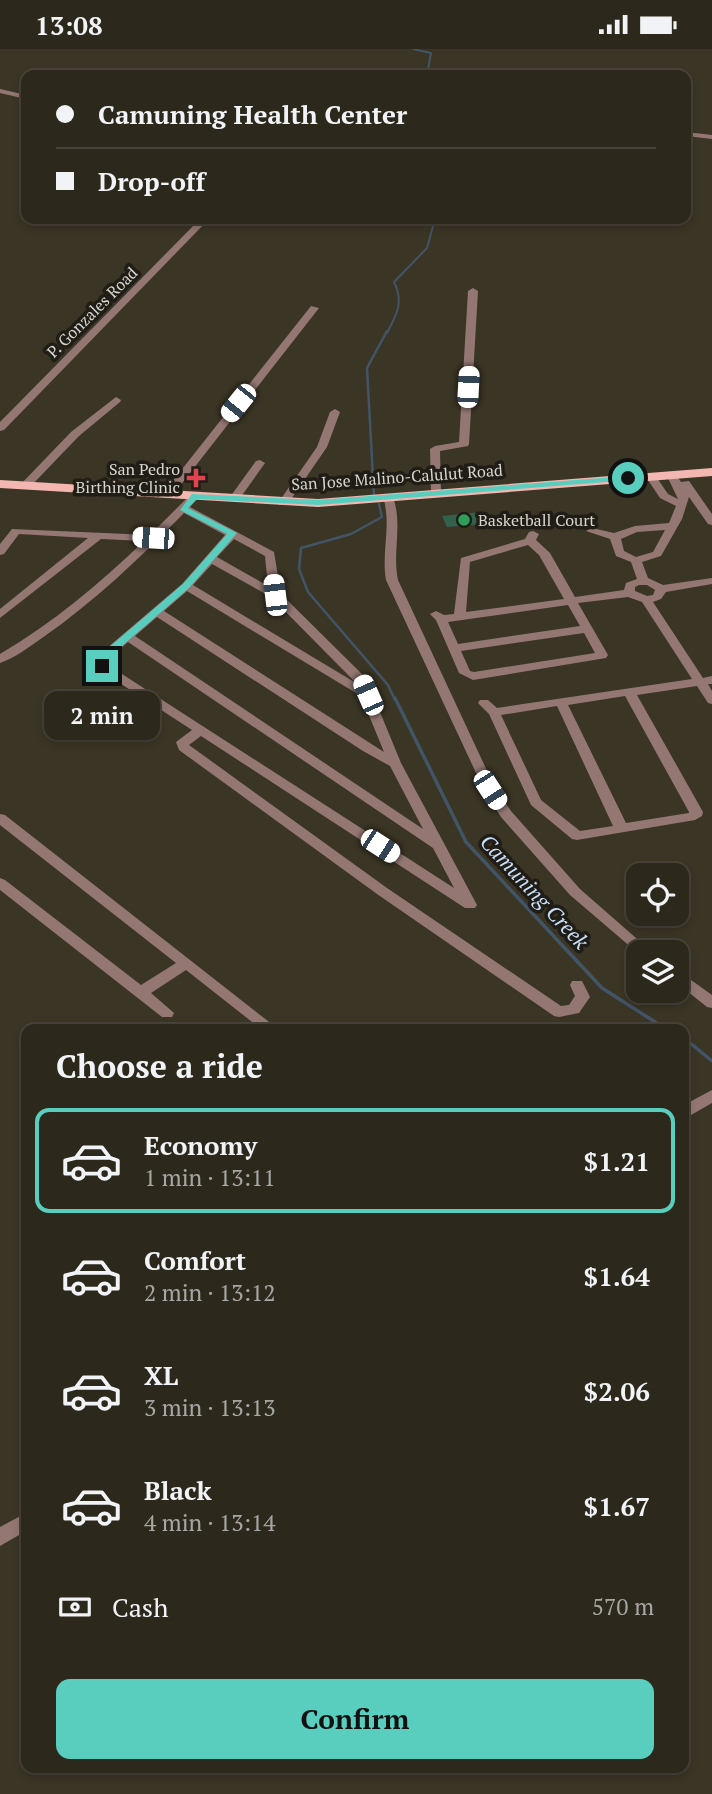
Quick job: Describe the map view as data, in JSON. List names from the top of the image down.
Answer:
{
  "streets": {
    "main road": ["San Jose Malino-Calulut Road"],
    "street": ["P. Gonzales Road"]
  },
  "water": ["Camuning Creek"],
  "places": {
    "health": ["San Pedro Birthing Clinic"],
    "other": ["Basketball Court"]
  },
  "page": {
    "status": "13:08",
    "banner": ["Camuning Health Center", "Drop-off"],
    "bubble": "2 min",
    "heading": "Choose a ride",
    "list": [
      {
        "name": "Economy",
        "note": "1 min · 13:11",
        "value": "$1.21"
      },
      {
        "name": "Comfort",
        "note": "2 min · 13:12",
        "value": "$1.64"
      },
      {
        "name": "XL",
        "note": "3 min · 13:13",
        "value": "$2.06"
      },
      {
        "name": "Black",
        "note": "4 min · 13:14",
        "value": "$1.67"
      }
    ],
    "pay": ["Cash", "570 m"],
    "buttons": "Confirm"
  }
}
